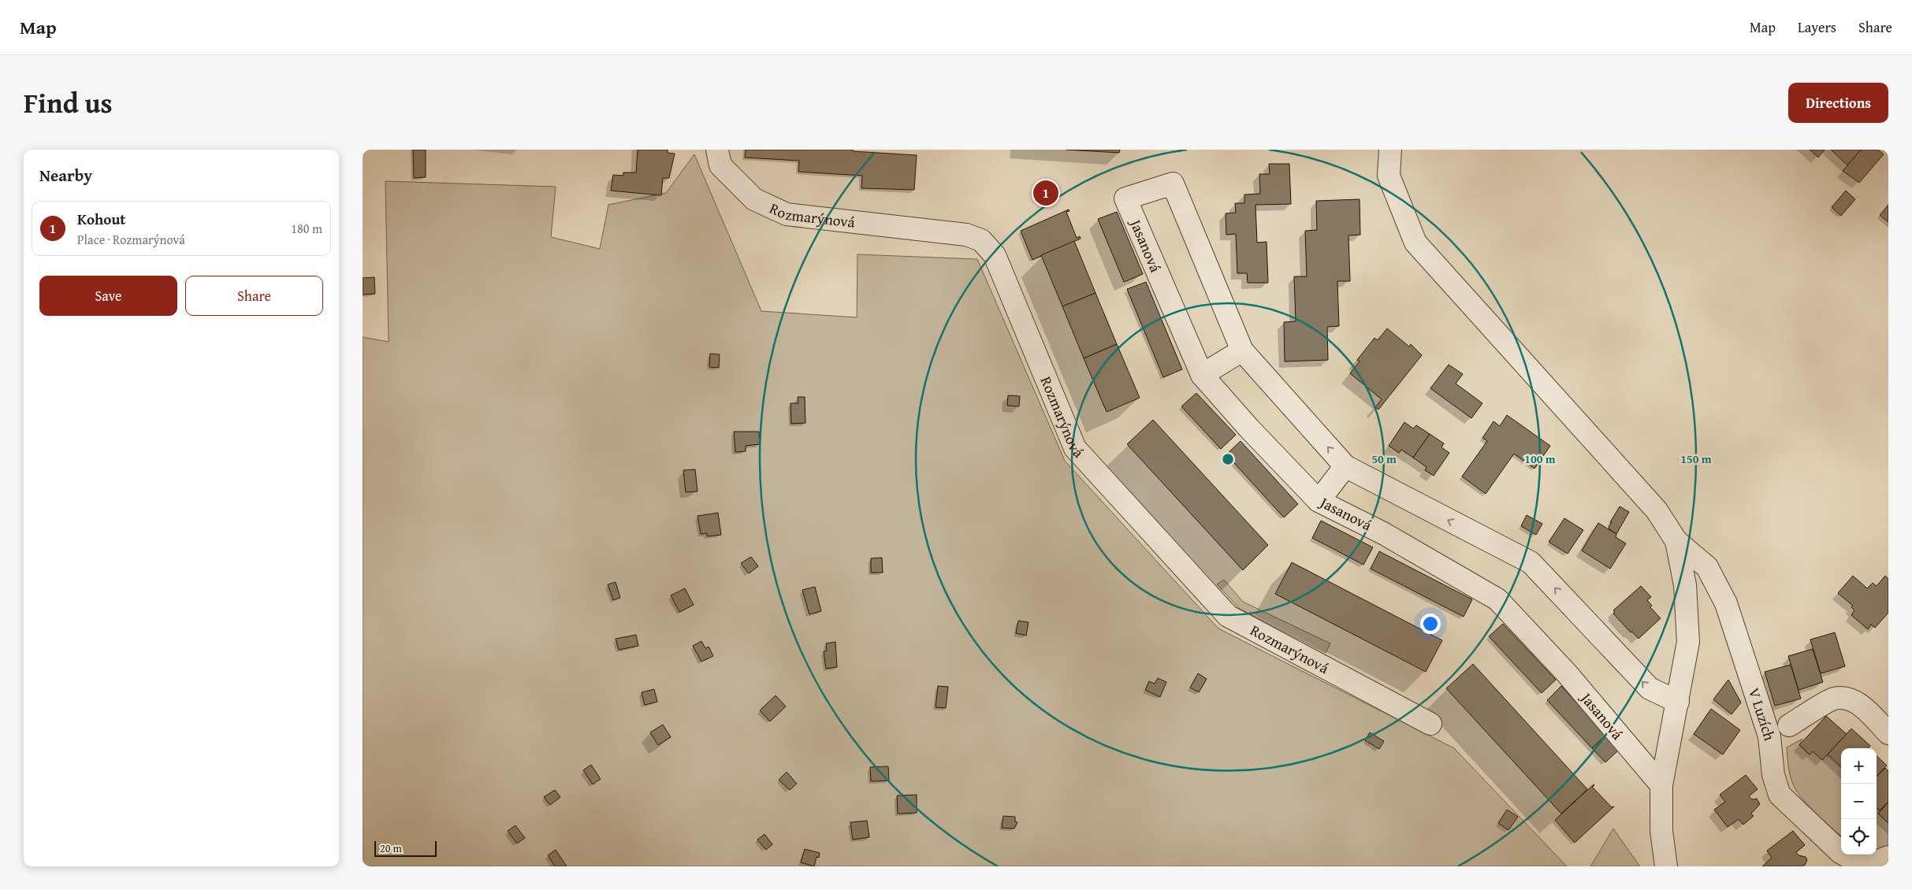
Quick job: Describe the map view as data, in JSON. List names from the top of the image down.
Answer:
{
  "streets": {
    "street": ["Rozmarýnová", "Jasanová", "V Luzích"]
  },
  "scale_bar": "20 m",
  "page": {
    "header": "Map",
    "nav": ["Map", "Layers", "Share"],
    "title": "Find us",
    "buttons": [
      "Directions",
      ["Save", "Share"]
    ],
    "heading": "Nearby",
    "pins": "1",
    "list": [
      {
        "mark": "1",
        "name": "Kohout",
        "note": "Place · Rozmarýnová",
        "value": "180 m"
      }
    ],
    "map_buttons": ["+", "−"],
    "scale": "20 m"
  },
  "rings": ["50 m", "100 m", "150 m"]
}
